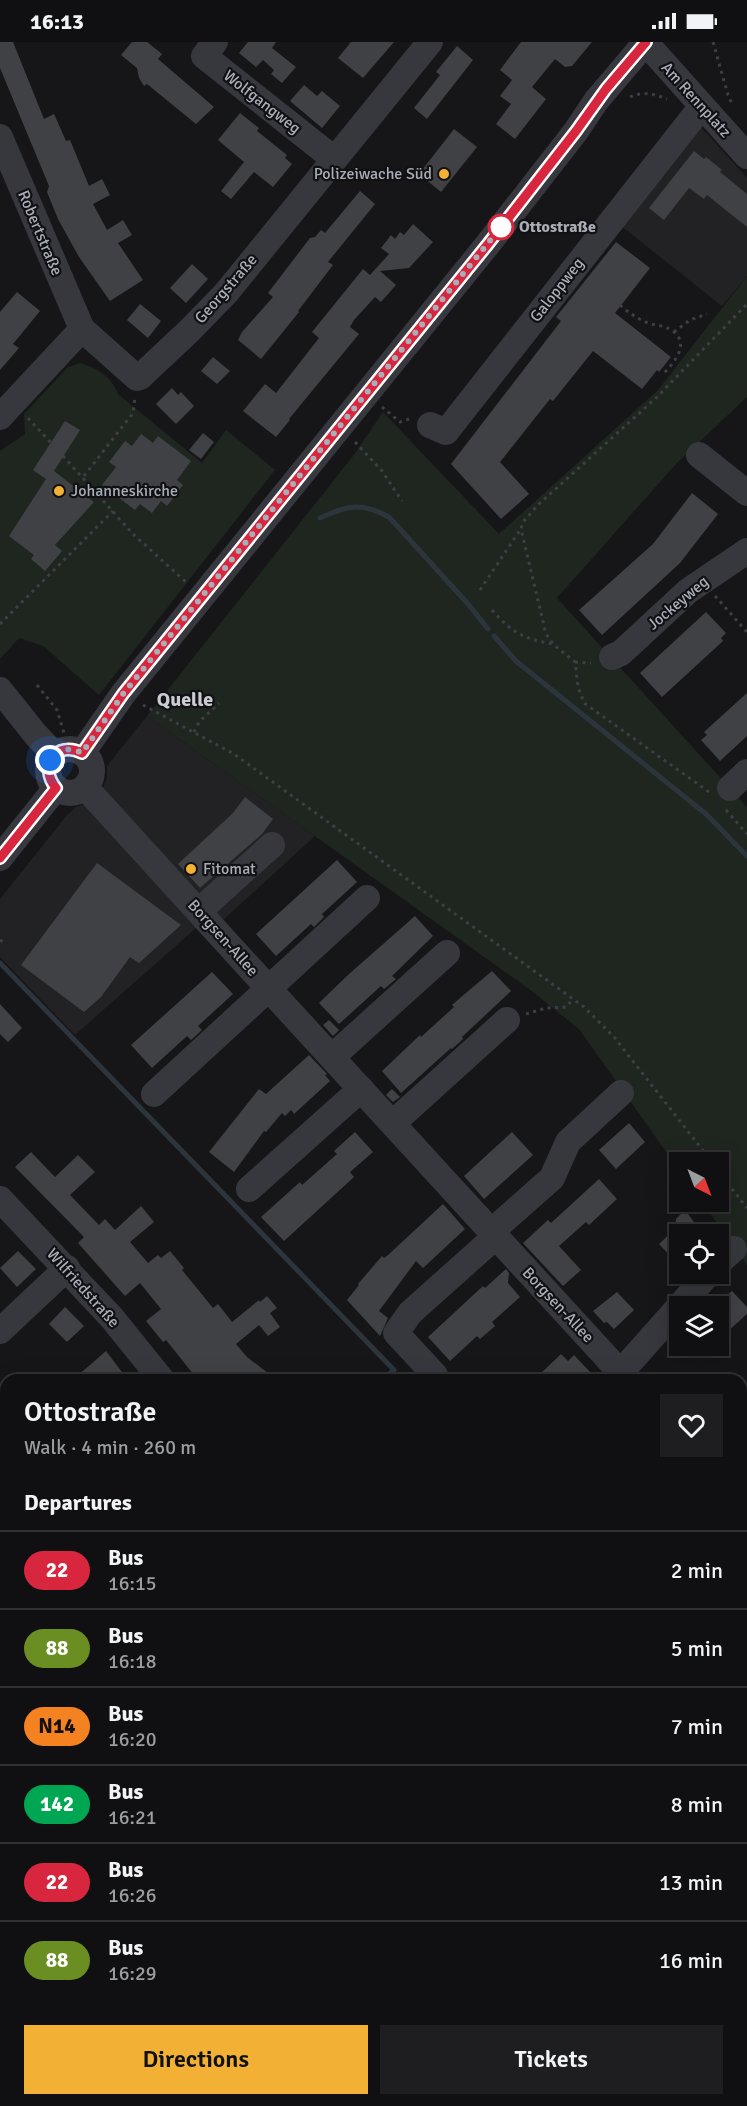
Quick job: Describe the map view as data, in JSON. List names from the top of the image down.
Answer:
{
  "streets": {
    "street": [
      "Am Rennplatz",
      "Wolfgangweg",
      "Robertstraße",
      "Georgstraße",
      "Galoppweg",
      "Jockeyweg",
      "Borgsen-Allee",
      "Wilfriedstraße"
    ]
  },
  "crossings": [
    ["Am Rennplatz", "Galoppweg"],
    ["Wolfgangweg", "Georgstraße"]
  ],
  "districts": ["Quelle"],
  "places": [
    "Polizeiwache Süd",
    "Ottostraße",
    "Johanneskirche",
    "Fitomat"
  ],
  "lines": ["bus line 22"],
  "north": "bottom right",
  "page": {
    "status": "16:13",
    "heading": [
      ["Ottostraße", "Walk · 4 min · 260 m"],
      "Departures"
    ],
    "list": [
      {
        "mark": "22",
        "name": "Bus",
        "note": "16:15",
        "value": "2 min"
      },
      {
        "mark": "88",
        "name": "Bus",
        "note": "16:18",
        "value": "5 min"
      },
      {
        "mark": "N14",
        "name": "Bus",
        "note": "16:20",
        "value": "7 min"
      },
      {
        "mark": "142",
        "name": "Bus",
        "note": "16:21",
        "value": "8 min"
      },
      {
        "mark": "22",
        "name": "Bus",
        "note": "16:26",
        "value": "13 min"
      },
      {
        "mark": "88",
        "name": "Bus",
        "note": "16:29",
        "value": "16 min"
      }
    ],
    "buttons": ["Directions", "Tickets"]
  }
}
